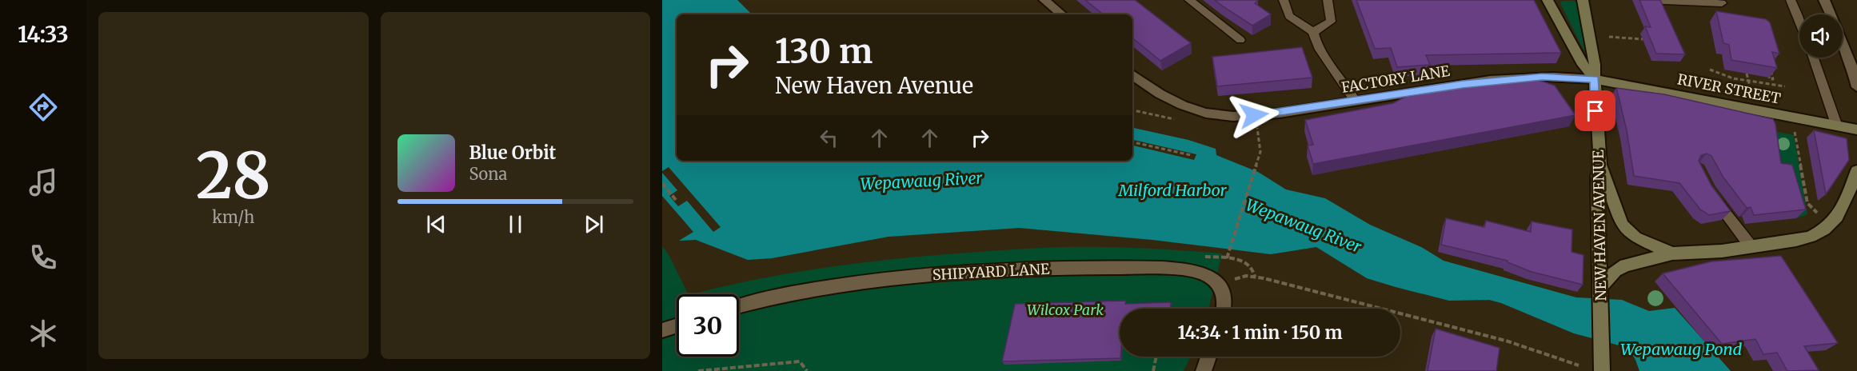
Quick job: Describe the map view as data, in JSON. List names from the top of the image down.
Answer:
{
  "streets": {
    "main road": ["RIVER STREET", "NEW HAVEN AVENUE"],
    "street": ["FACTORY LANE", "SHIPYARD LANE"]
  },
  "crossings": [
    ["FACTORY LANE", "RIVER STREET"],
    ["FACTORY LANE", "NEW HAVEN AVENUE"],
    ["RIVER STREET", "NEW HAVEN AVENUE"]
  ],
  "water": ["Wepawaug River", "Milford Harbor", "Wepawaug Pond"],
  "parks": ["Wilcox Park"],
  "page": {
    "tabs": "14:33",
    "tile": ["28", "km/h"],
    "turn": ["130 m", "New Haven Avenue"],
    "song": ["Blue Orbit", "Sona"],
    "limit": "30",
    "trip": "14:34 · 1 min · 150 m"
  }
}
